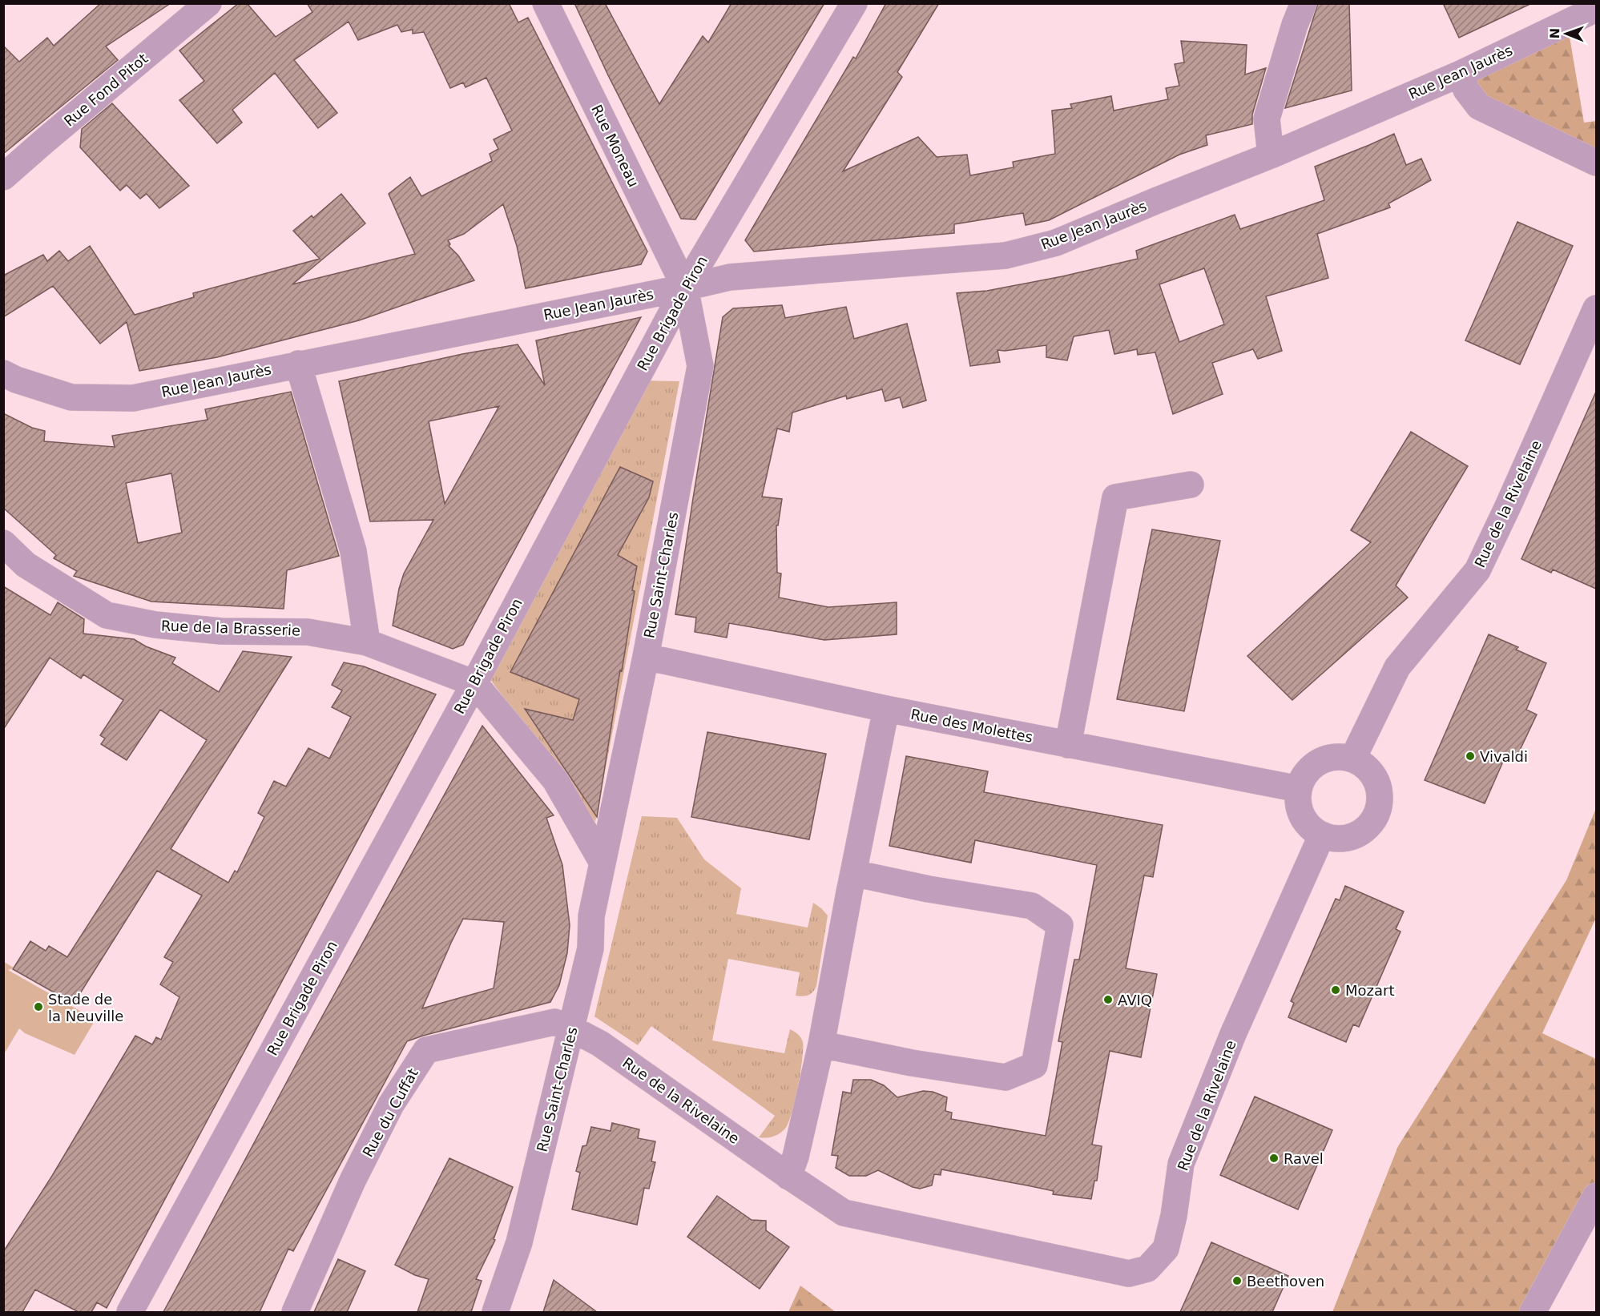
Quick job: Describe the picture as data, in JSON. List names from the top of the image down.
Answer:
{
  "streets": {
    "street": [
      "Rue Jean Jaurès",
      "Rue Fond Pitot",
      "Rue Moneau",
      "Rue Brigade Piron",
      "Rue de la Rivelaine",
      "Rue Saint-Charles",
      "Rue de la Brasserie",
      "Rue des Molettes",
      "Rue du Cuffat"
    ]
  },
  "crossings": [
    ["Rue Jean Jaurès", "Rue Moneau"],
    ["Rue Jean Jaurès", "Rue Brigade Piron"],
    ["Rue Jean Jaurès", "Rue Saint-Charles"],
    ["Rue Moneau", "Rue Brigade Piron"],
    ["Rue Moneau", "Rue Saint-Charles"],
    ["Rue Brigade Piron", "Rue Saint-Charles"],
    ["Rue Brigade Piron", "Rue de la Brasserie"],
    ["Rue de la Rivelaine", "Rue Saint-Charles"],
    ["Rue de la Rivelaine", "Rue des Molettes"],
    ["Rue de la Rivelaine", "Rue du Cuffat"],
    ["Rue Saint-Charles", "Rue des Molettes"],
    ["Rue Saint-Charles", "Rue du Cuffat"]
  ],
  "places": [
    "Vivaldi",
    "Mozart",
    "AVIQ",
    "Stade de la Neuville",
    "Ravel",
    "Beethoven"
  ],
  "north": "left"
}
